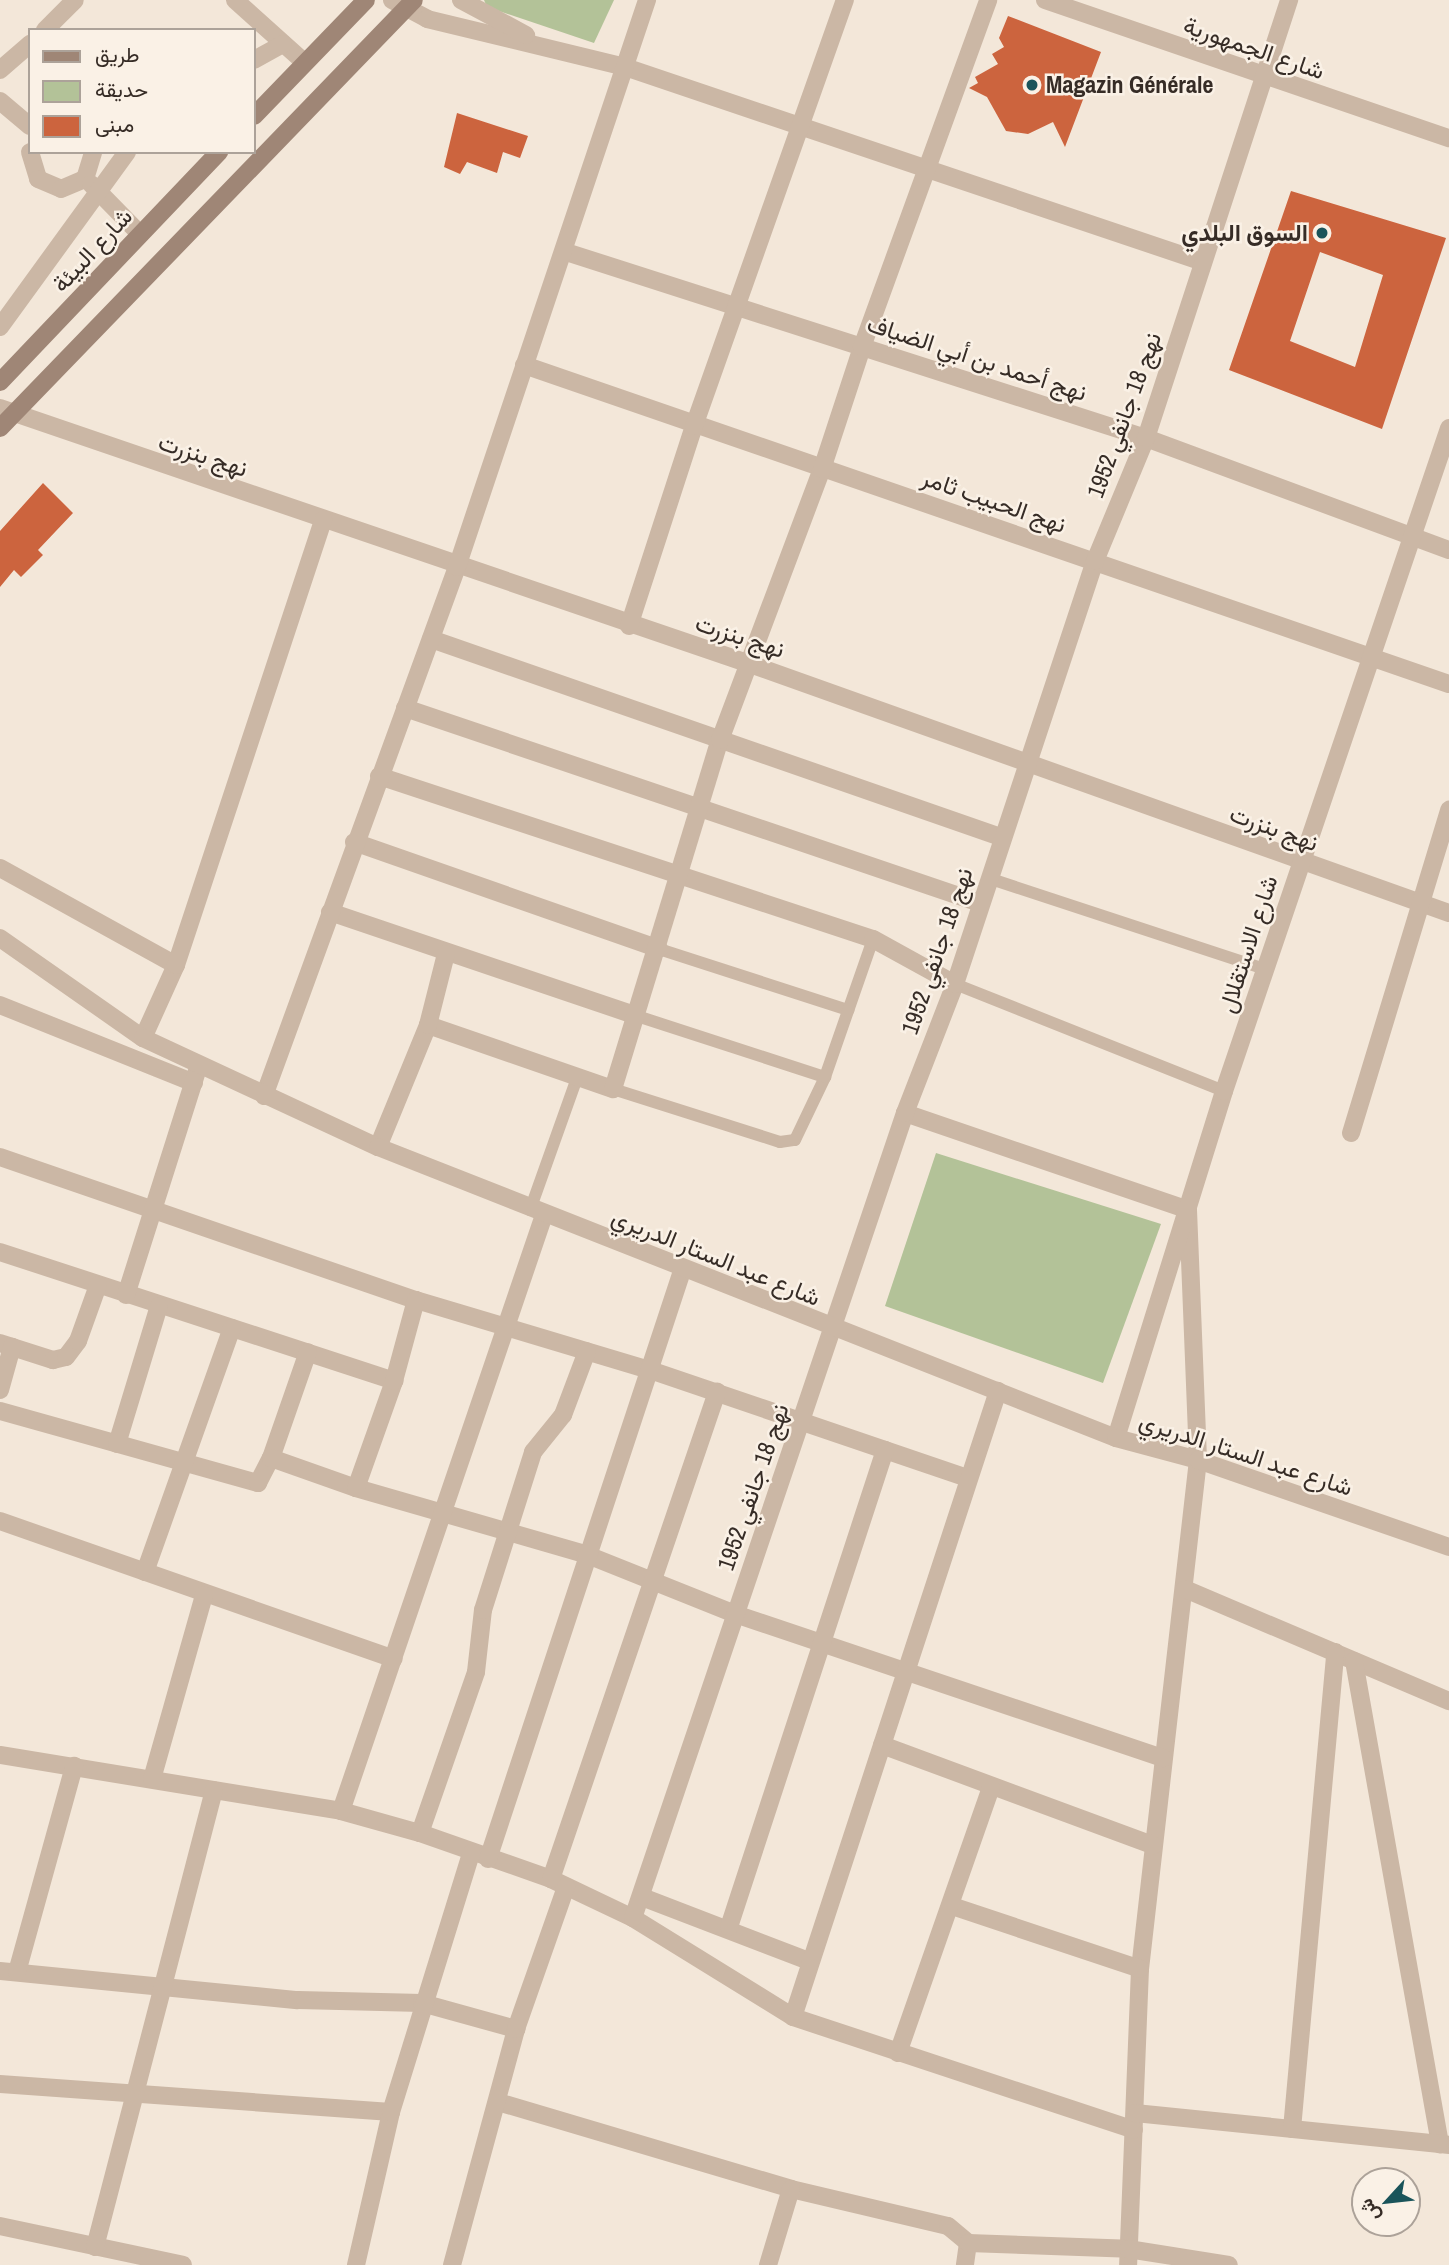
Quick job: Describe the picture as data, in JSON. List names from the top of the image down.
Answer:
{
  "streets": {
    "main road": ["شارع البيئة"],
    "street": [
      "شارع الجمهورية",
      "نهج أحمد بن أبي الضياف",
      "نهج 18 جانفي 1952",
      "نهج بنزرت",
      "نهج الحبيب ثامر",
      "شارع الاستقلال",
      "شارع عبد الستار الدريري"
    ]
  },
  "crossings": [
    ["شارع الجمهورية", "نهج 18 جانفي 1952"],
    ["نهج أحمد بن أبي الضياف", "نهج 18 جانفي 1952"],
    ["نهج أحمد بن أبي الضياف", "شارع الاستقلال"],
    ["نهج 18 جانفي 1952", "نهج بنزرت"],
    ["نهج 18 جانفي 1952", "نهج الحبيب ثامر"],
    ["نهج 18 جانفي 1952", "شارع عبد الستار الدريري"],
    ["نهج بنزرت", "شارع الاستقلال"],
    ["نهج الحبيب ثامر", "شارع الاستقلال"],
    ["شارع الاستقلال", "شارع عبد الستار الدريري"]
  ],
  "places": ["Magazin Générale", "السوق البلدي"],
  "legend": ["طريق", "حديقة", "مبنى"],
  "north": "bottom left"
}
